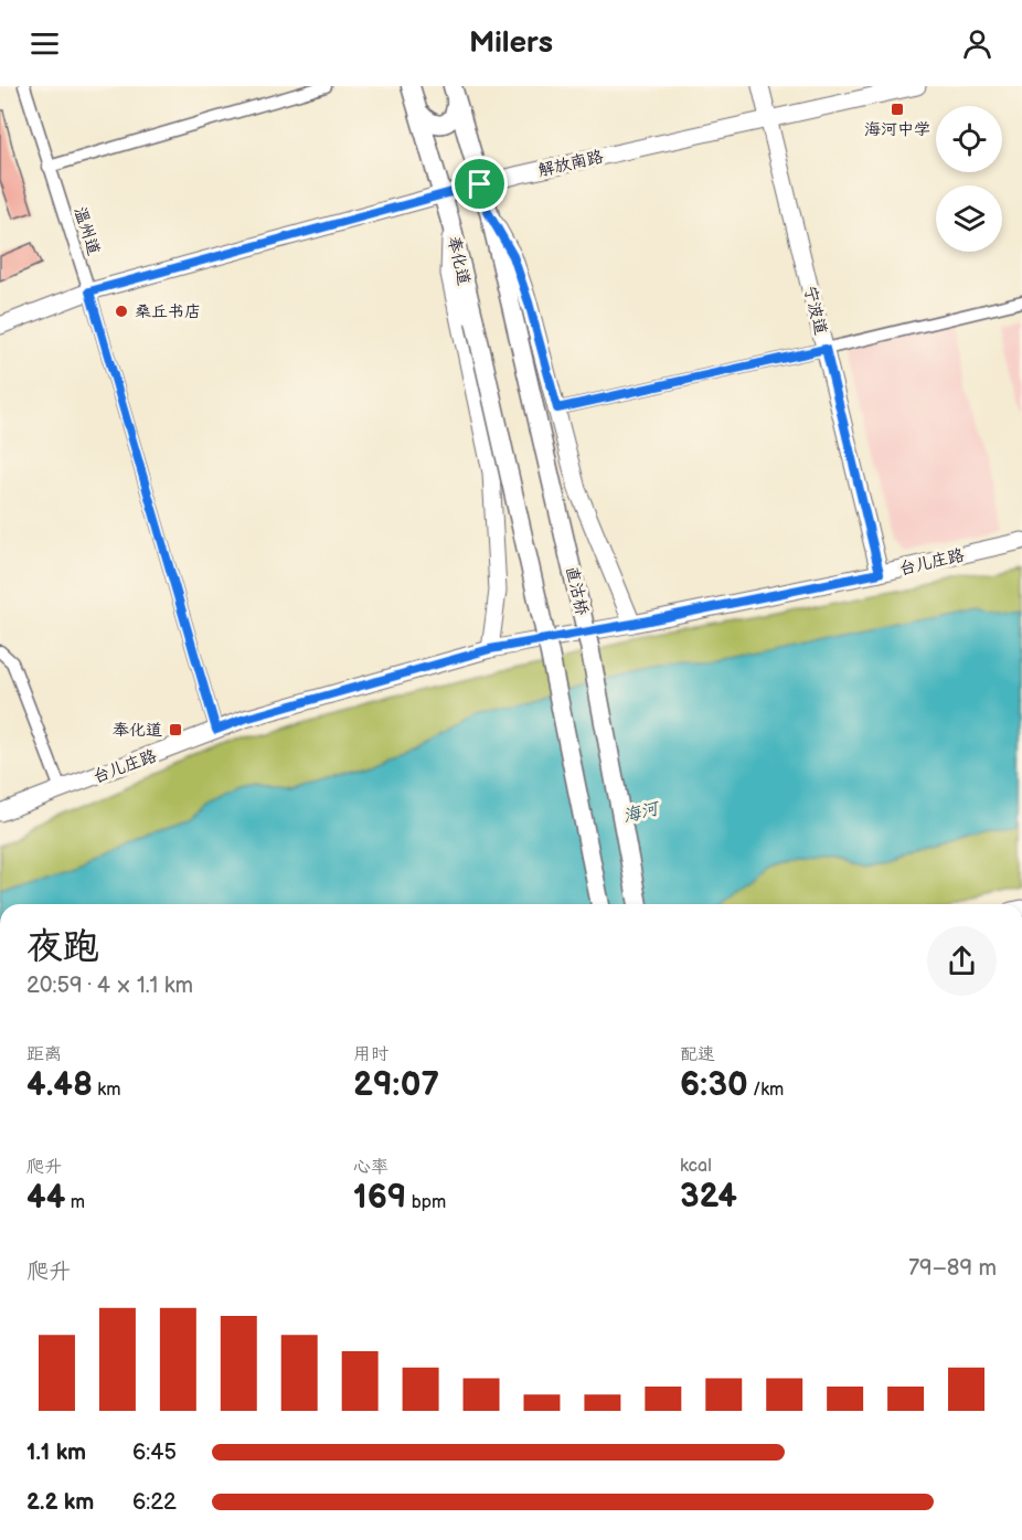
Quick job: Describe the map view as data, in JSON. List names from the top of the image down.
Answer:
{
  "streets": {
    "main road": ["奉化道", "直沽桥"],
    "street": [
      "解放南路",
      "温州道",
      "宁波道",
      "台儿庄路"
    ]
  },
  "crossings": [
    ["解放南路", "温州道"],
    ["解放南路", "奉化道"],
    ["解放南路", "宁波道"],
    ["温州道", "台儿庄路"],
    ["宁波道", "台儿庄路"]
  ],
  "water": ["海河"],
  "places": {
    "transit": ["海河中学", "奉化道"],
    "other": ["桑丘书店"]
  },
  "page": {
    "header": "Milers",
    "heading": ["夜跑", "20:59 · 4 × 1.1 km"],
    "stats": [
      ["距离", "4.48 km"],
      ["用时", "29:07"],
      ["配速", "6:30 /km"],
      ["爬升", "44 m"],
      ["心率", "169 bpm"],
      ["kcal", "324"]
    ],
    "chart": ["爬升", "79–89 m"],
    "list": [
      {
        "name": "1.1 km",
        "note": "6:45"
      },
      {
        "name": "2.2 km",
        "note": "6:22"
      }
    ]
  }
}
